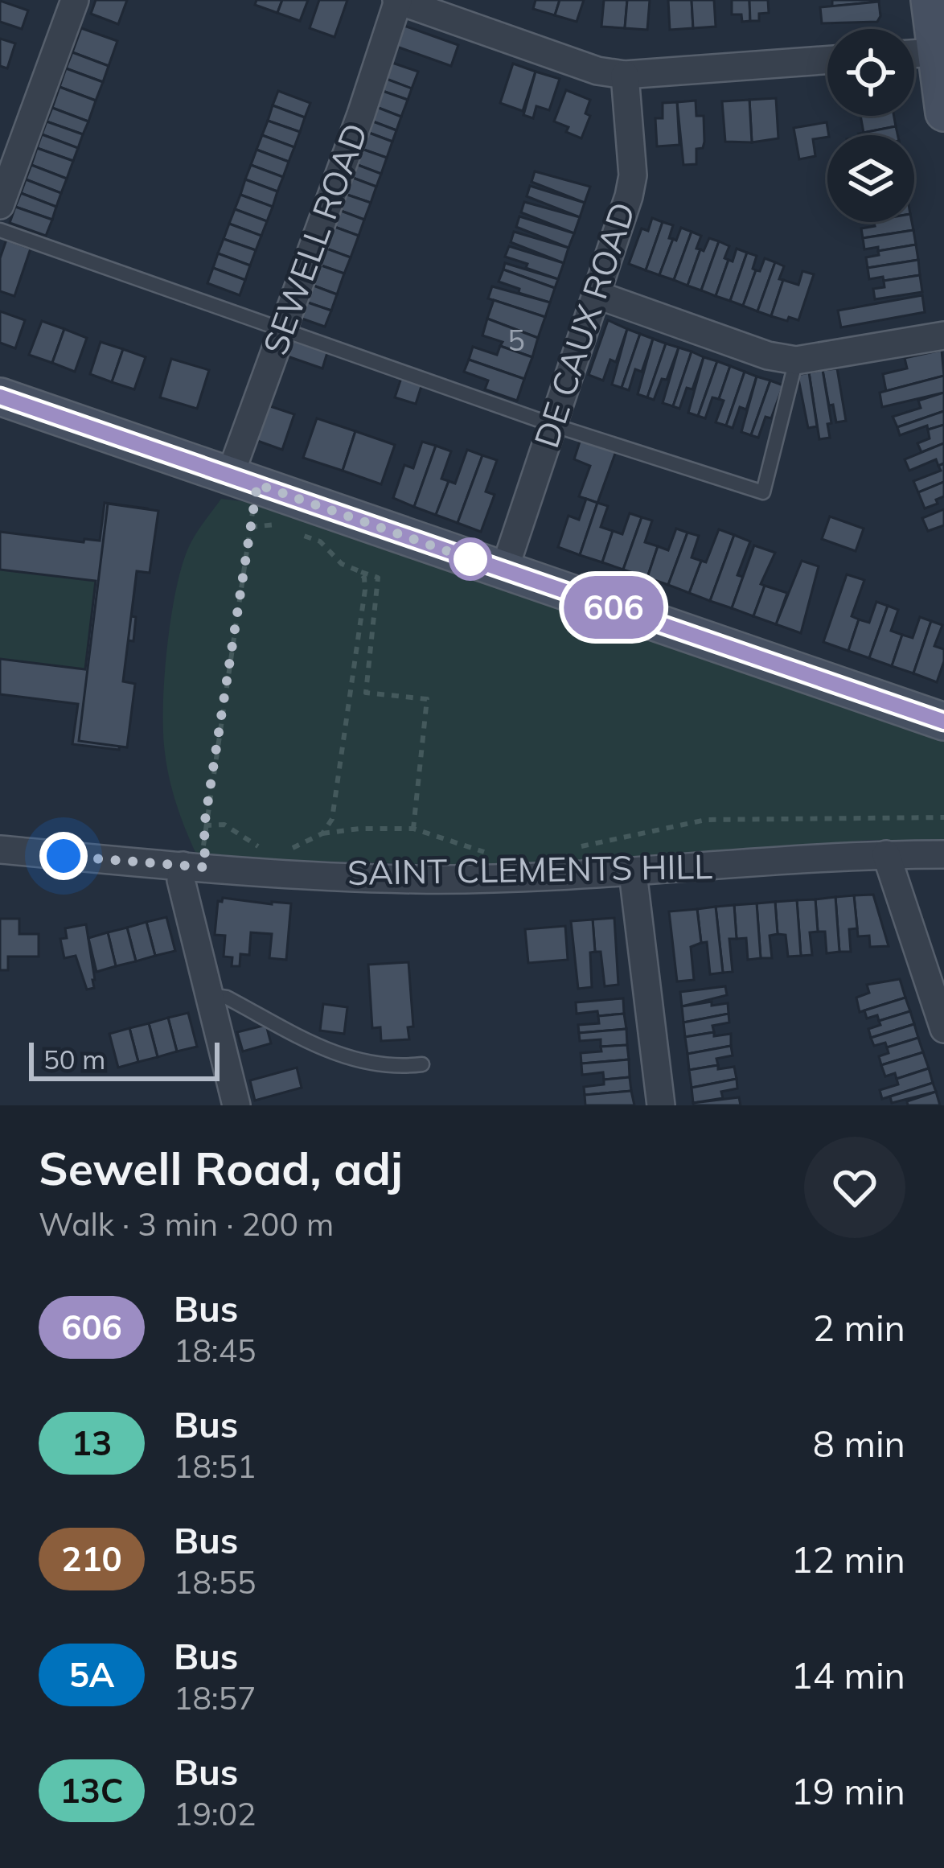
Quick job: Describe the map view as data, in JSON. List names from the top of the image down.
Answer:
{
  "streets": {
    "street": ["SEWELL ROAD", "DE CAUX ROAD", "SAINT CLEMENTS HILL"]
  },
  "lines": ["bus line 606"],
  "house_numbers": ["5"],
  "scale_bar": "50 m",
  "page": {
    "on_map": "606",
    "scale": "50 m",
    "heading": ["Sewell Road, adj", "Walk · 3 min · 200 m"],
    "list": [
      {
        "mark": "606",
        "name": "Bus",
        "note": "18:45",
        "value": "2 min"
      },
      {
        "mark": "13",
        "name": "Bus",
        "note": "18:51",
        "value": "8 min"
      },
      {
        "mark": "210",
        "name": "Bus",
        "note": "18:55",
        "value": "12 min"
      },
      {
        "mark": "5A",
        "name": "Bus",
        "note": "18:57",
        "value": "14 min"
      },
      {
        "mark": "13C",
        "name": "Bus",
        "note": "19:02",
        "value": "19 min"
      }
    ]
  }
}
